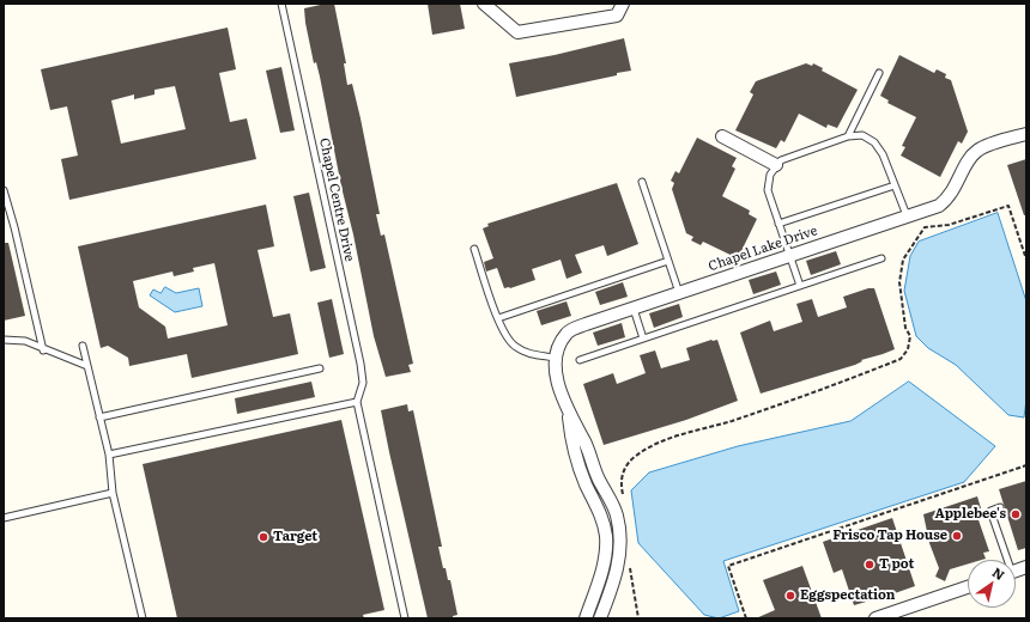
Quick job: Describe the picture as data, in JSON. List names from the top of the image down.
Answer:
{
  "streets": {
    "street": ["Chapel Lake Drive"],
    "lane": ["Chapel Centre Drive"]
  },
  "places": [
    "Applebee's",
    "Frisco Tap House",
    "Target",
    "T pot",
    "Eggspectation"
  ],
  "north": "top right"
}
